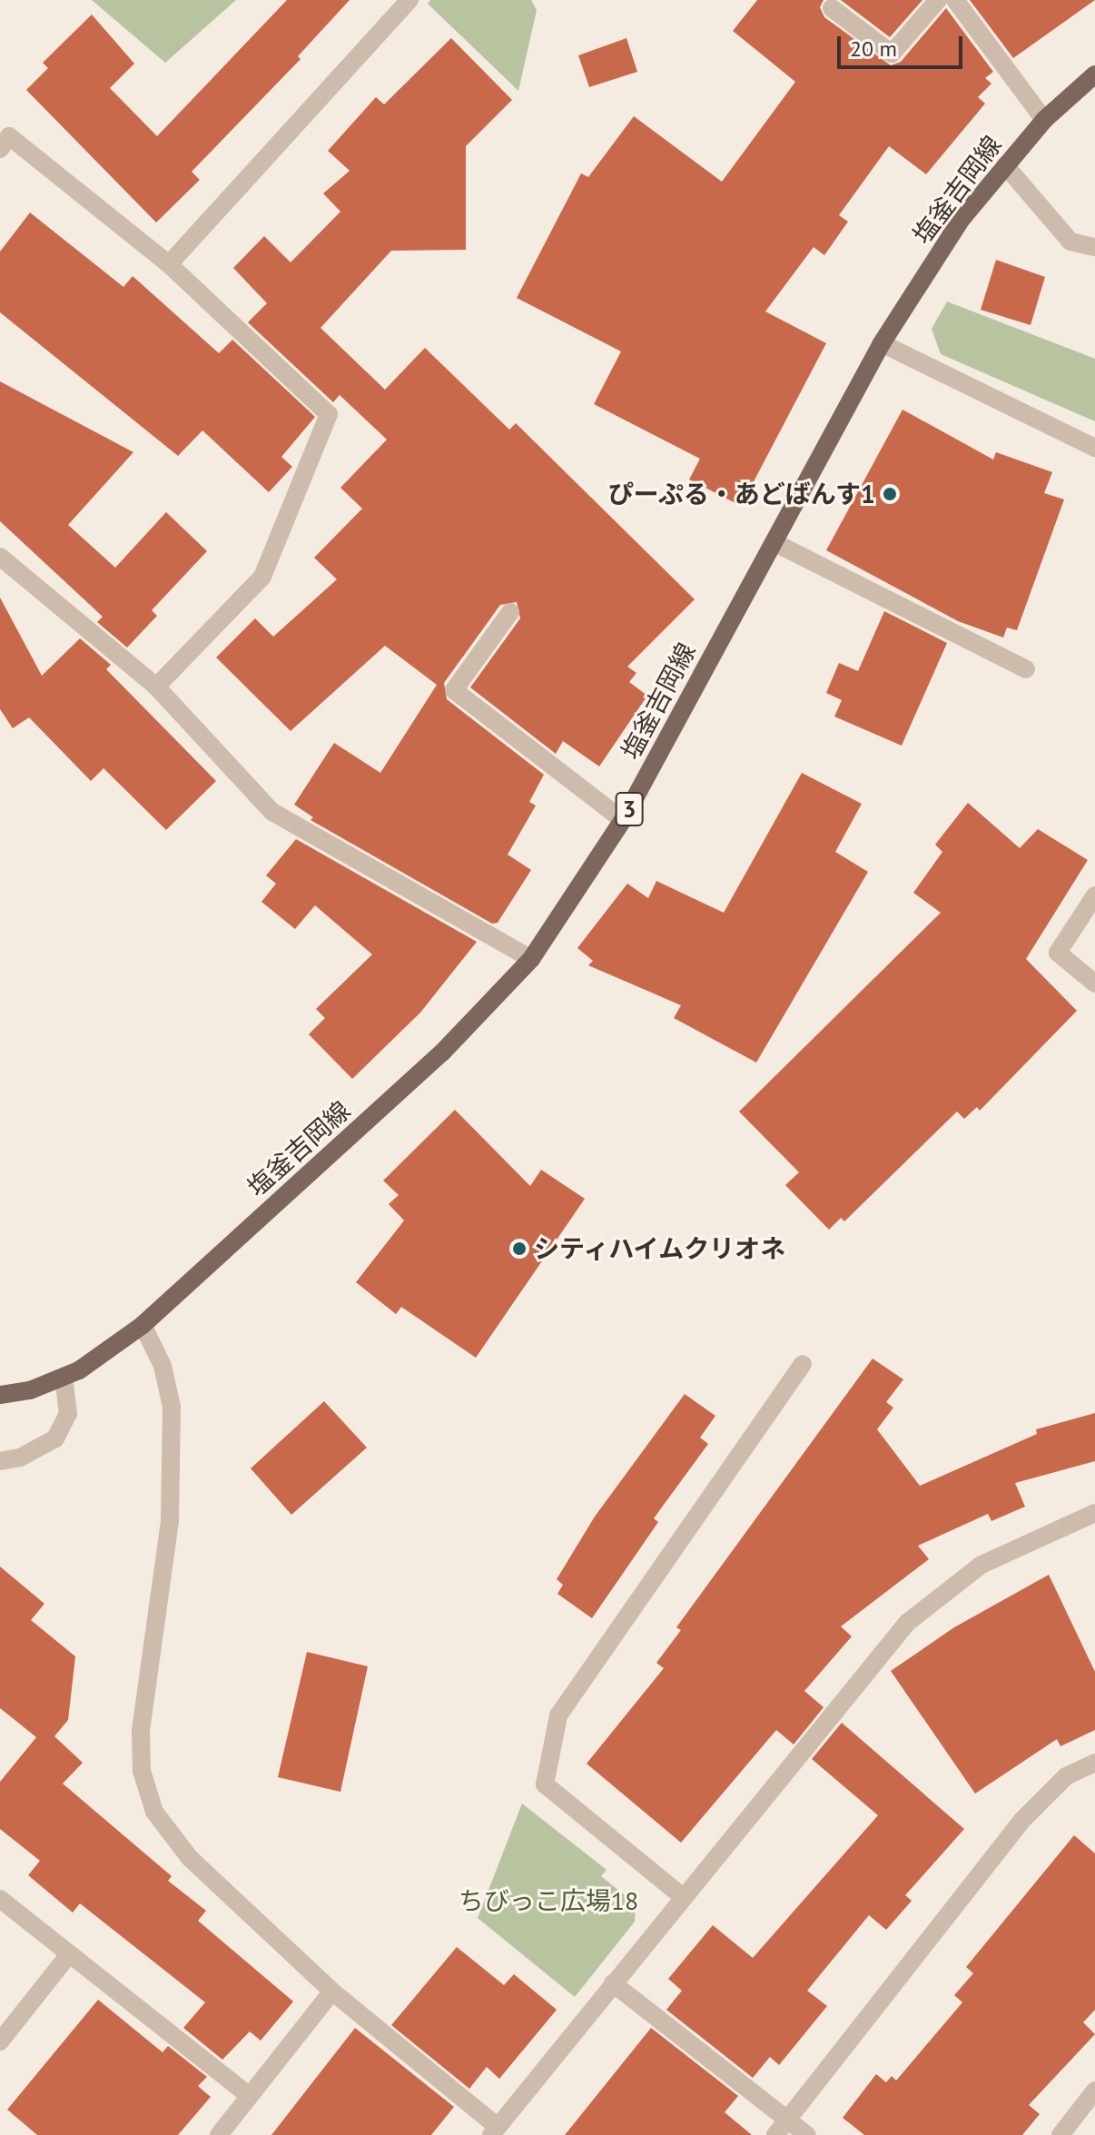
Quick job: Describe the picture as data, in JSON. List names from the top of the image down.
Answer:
{
  "streets": {
    "main road": ["塩釜吉岡線", "3"]
  },
  "parks": ["ちびっこ広場18"],
  "places": ["ぴーぷる・あどばんす1", "シティハイムクリオネ"],
  "scale_bar": "20 m"
}
